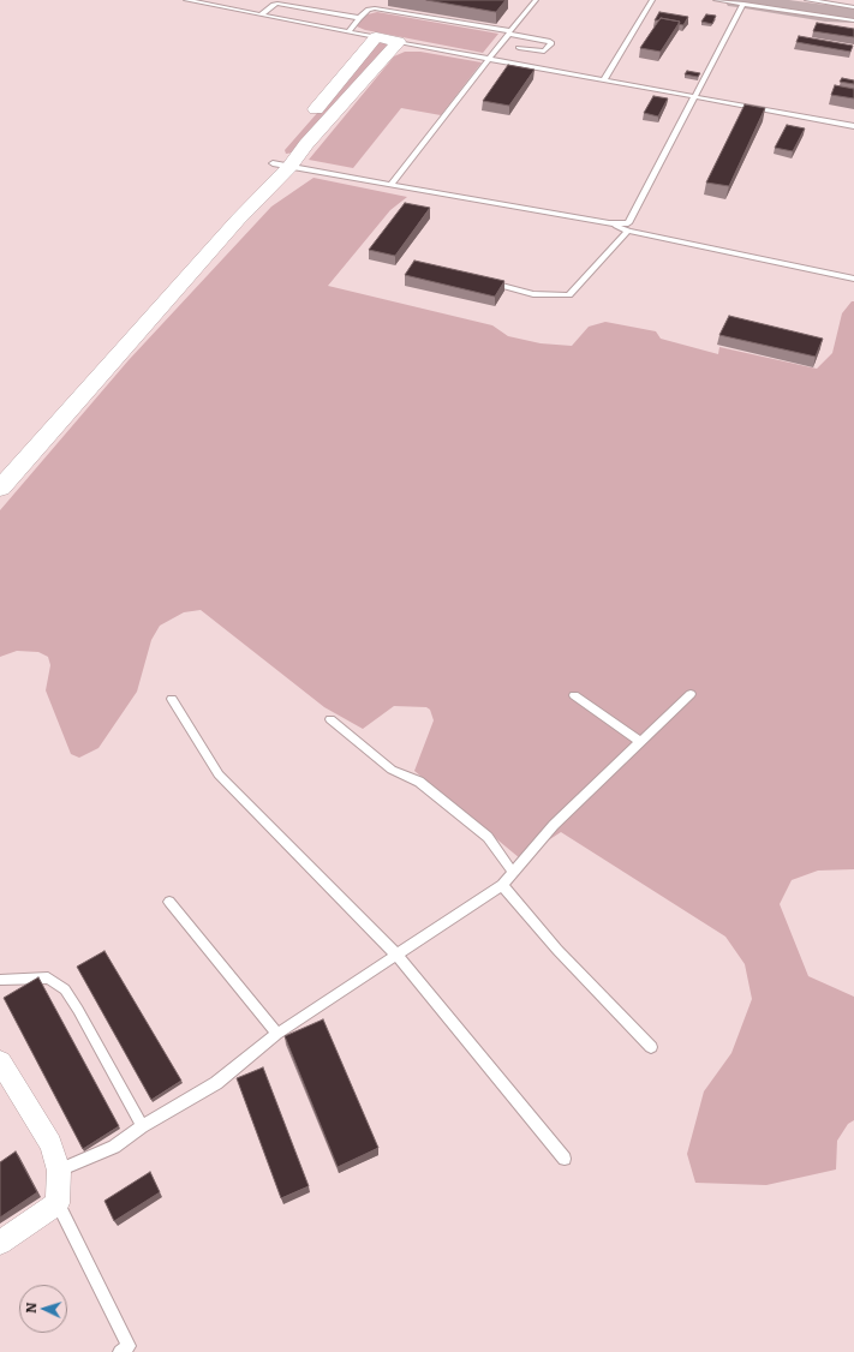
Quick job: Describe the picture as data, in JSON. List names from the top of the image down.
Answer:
{
  "north": "left"
}
